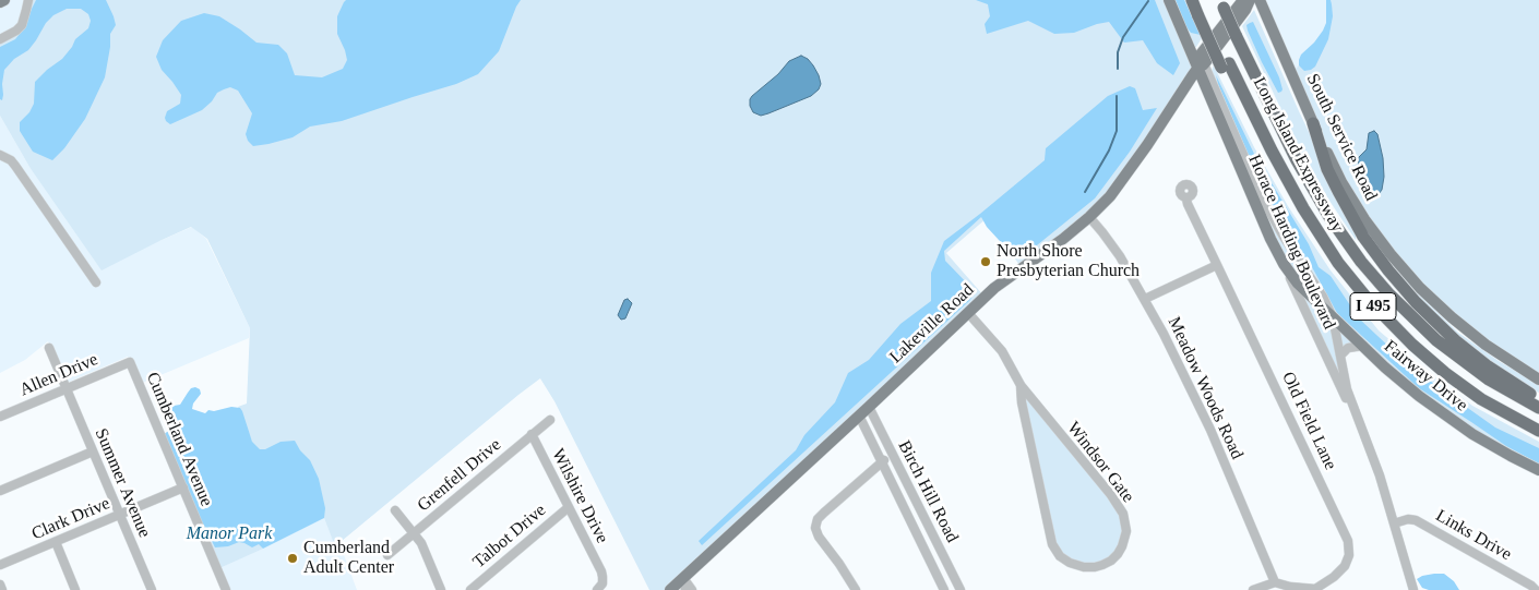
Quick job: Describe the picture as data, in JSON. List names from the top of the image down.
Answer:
{
  "streets": {
    "highway": ["Long Island Expressway", "I 495"],
    "main road": [
      "South Service Road",
      "Horace Harding Boulevard",
      "Lakeville Road",
      "Fairway Drive"
    ],
    "street": [
      "Allen Drive",
      "Meadow Woods Road",
      "Old Field Lane",
      "Cumberland Avenue",
      "Windsor Gate",
      "Grenfell Drive",
      "Summer Avenue",
      "Birch Hill Road",
      "Wilshire Drive",
      "Clark Drive",
      "Links Drive",
      "Talbot Drive"
    ]
  },
  "crossings": [
    ["Horace Harding Boulevard", "Lakeville Road"],
    ["Horace Harding Boulevard", "Fairway Drive"],
    ["Horace Harding Boulevard", "Links Drive"],
    ["Lakeville Road", "Meadow Woods Road"],
    ["Lakeville Road", "Windsor Gate"],
    ["Lakeville Road", "Birch Hill Road"],
    ["Allen Drive", "Cumberland Avenue"],
    ["Allen Drive", "Summer Avenue"],
    ["Meadow Woods Road", "Old Field Lane"],
    ["Cumberland Avenue", "Clark Drive"],
    ["Grenfell Drive", "Wilshire Drive"],
    ["Summer Avenue", "Clark Drive"],
    ["Wilshire Drive", "Talbot Drive"]
  ],
  "parks": ["Manor Park"],
  "places": ["North Shore Presbyterian Church", "Cumberland Adult Center"]
}
